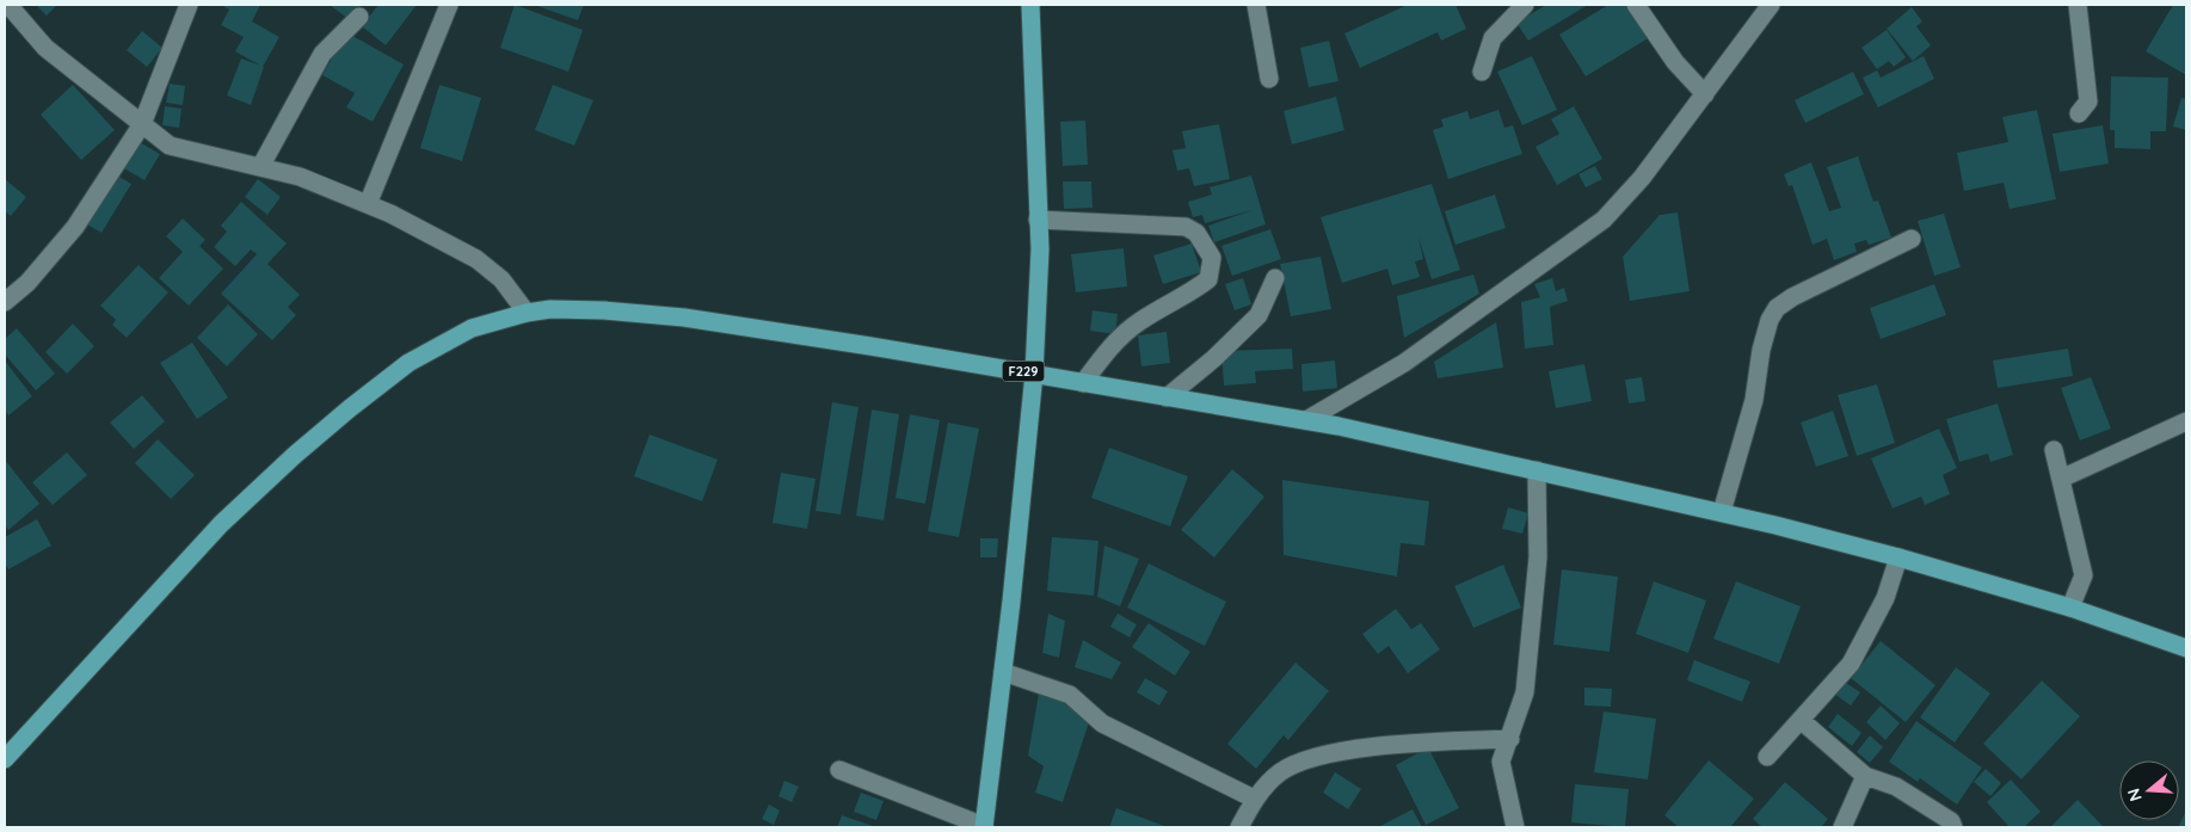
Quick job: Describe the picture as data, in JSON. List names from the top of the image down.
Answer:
{
  "streets": {
    "main road": ["F229"]
  },
  "north": "left"
}
